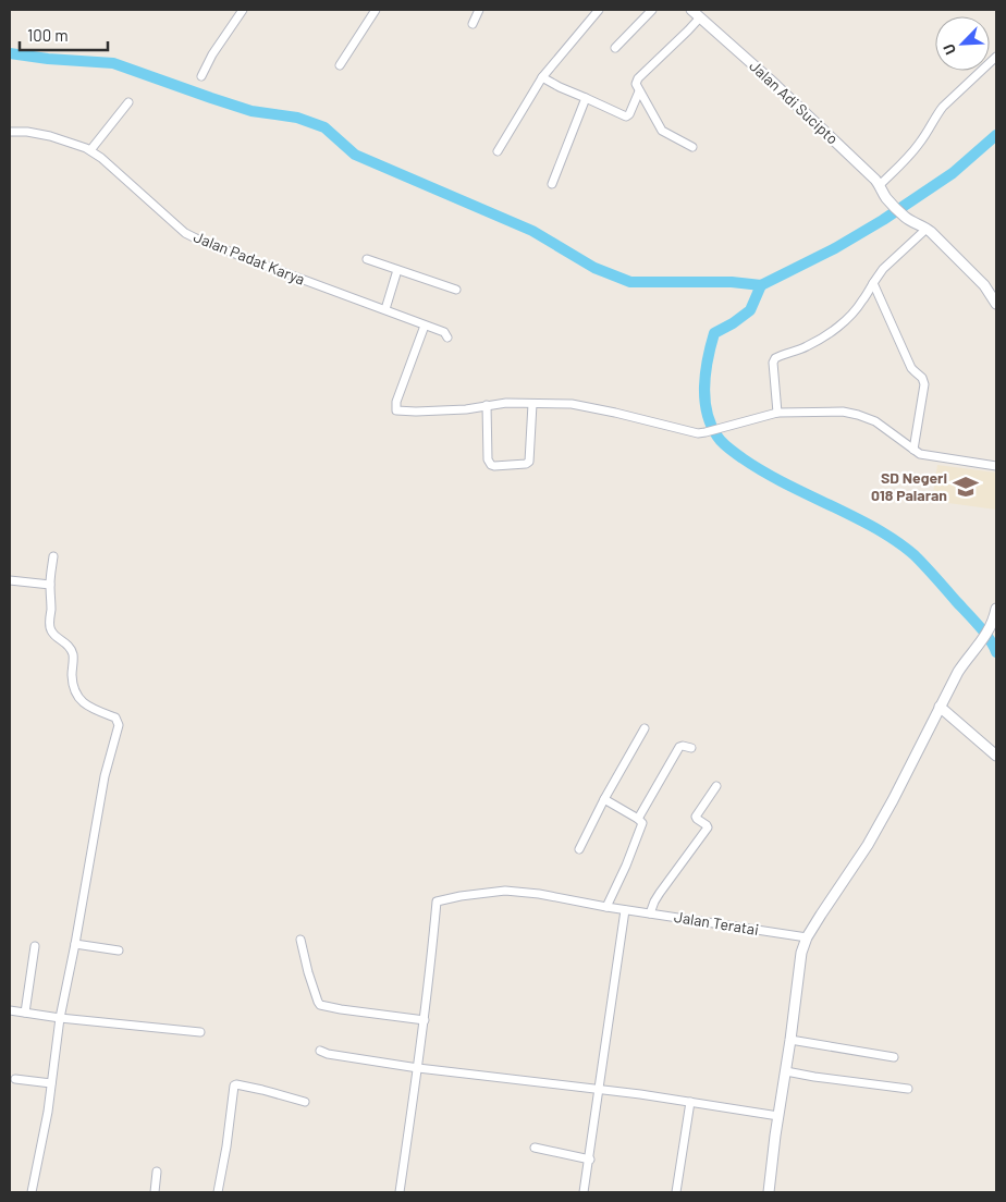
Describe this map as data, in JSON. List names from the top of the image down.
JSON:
{
  "streets": {
    "street": ["Jalan Adi Sucipto", "Jalan Padat Karya", "Jalan Teratai"]
  },
  "places": {
    "school or university": ["SD Negeri 018 Palaran"]
  },
  "scale_bar": "100 m",
  "north": "bottom left"
}
